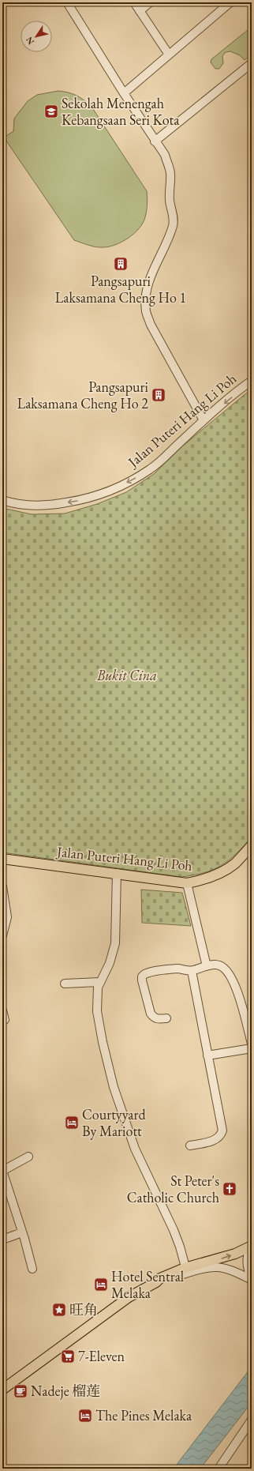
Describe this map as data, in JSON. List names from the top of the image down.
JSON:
{
  "streets": {
    "main road": ["Jalan Puteri Hang Li Poh"]
  },
  "one_way": ["Jalan Puteri Hang Li Poh"],
  "parks": ["Bukit Cina"],
  "places": {
    "school or university": ["Sekolah Menengah Kebangsaan Seri Kota"],
    "building": ["Pangsapuri Laksamana Cheng Ho 1", "Pangsapuri Laksamana Cheng Ho 2"],
    "hotel": ["Courtyyard By Mariott", "Hotel Sentral Melaka", "The Pines Melaka"],
    "church": ["St Peter's Catholic Church"],
    "place": ["旺角"],
    "supermarket": ["7-Eleven"],
    "cafe": ["Nadeje 榴莲"]
  },
  "north": "bottom left"
}
